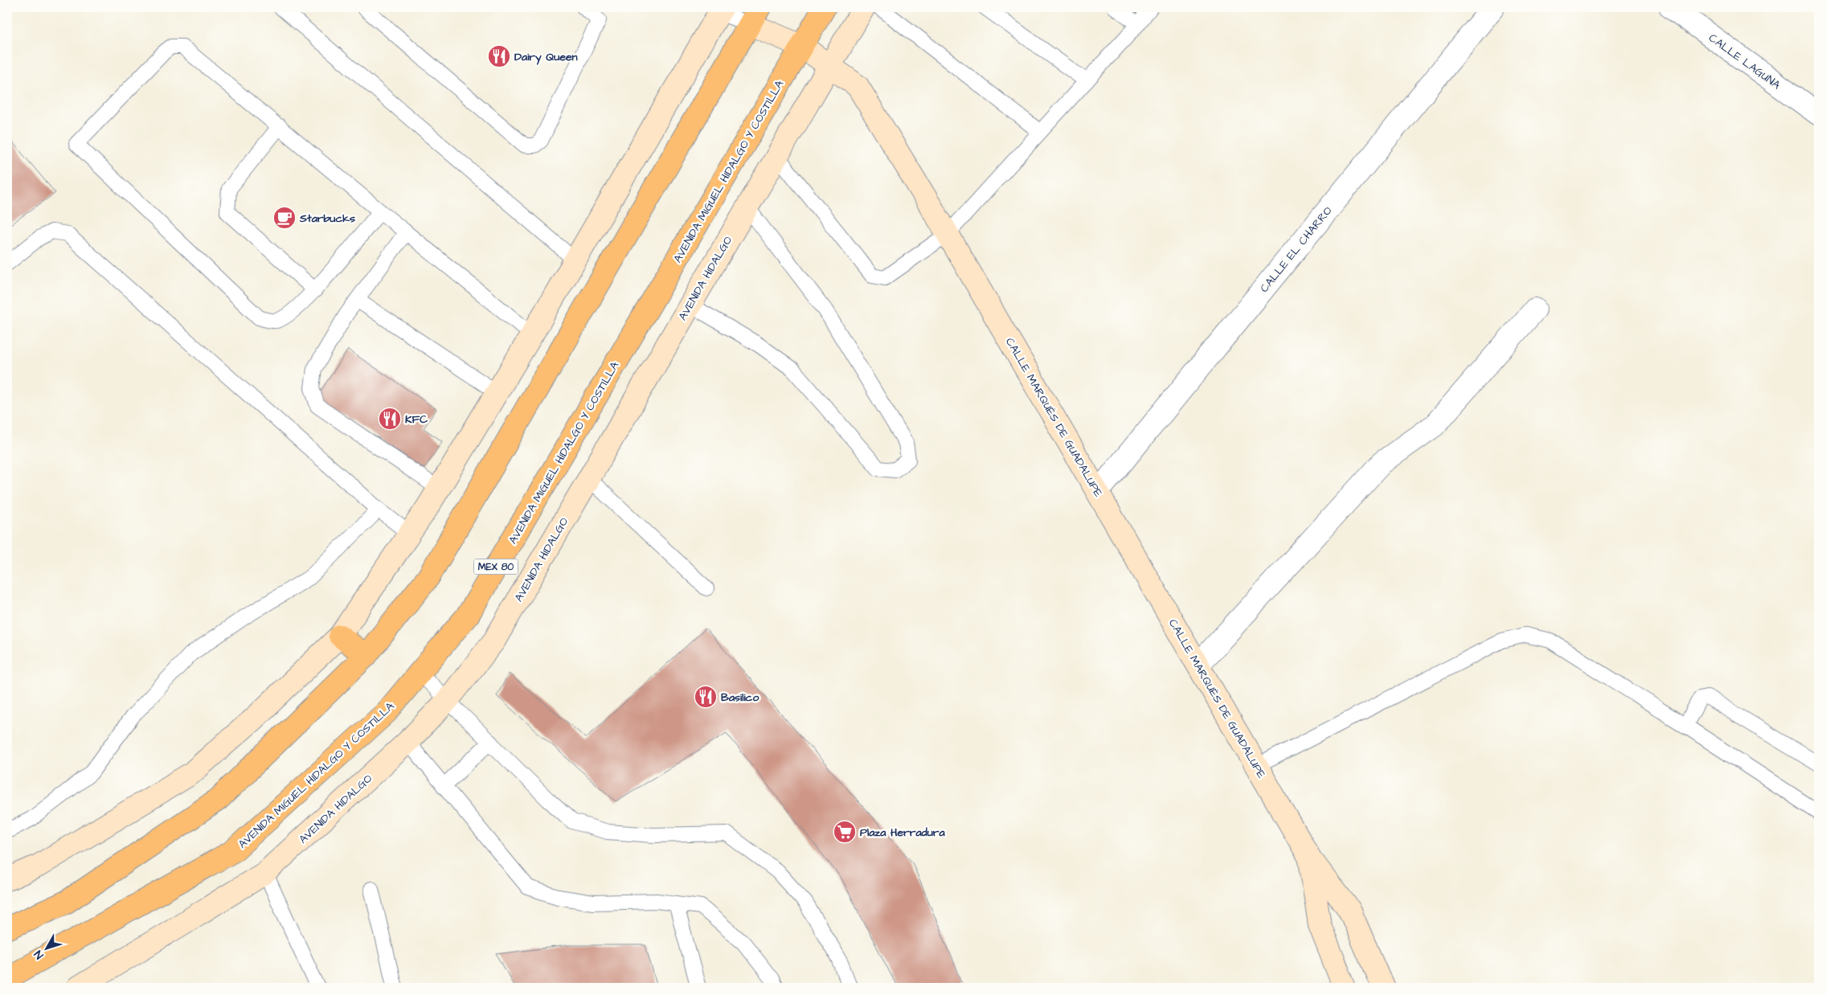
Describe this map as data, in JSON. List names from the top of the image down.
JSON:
{
  "streets": {
    "main road": ["AVENIDA MIGUEL HIDALGO Y COSTILLA", "MEX 80"],
    "street": [
      "CALLE LAGUNA",
      "CALLE EL CHARRO",
      "AVENIDA HIDALGO",
      "CALLE MARQUÉS DE GUADALUPE"
    ]
  },
  "crossings": [
    ["AVENIDA MIGUEL HIDALGO Y COSTILLA", "CALLE MARQUÉS DE GUADALUPE"],
    ["CALLE EL CHARRO", "CALLE MARQUÉS DE GUADALUPE"],
    ["AVENIDA HIDALGO", "CALLE MARQUÉS DE GUADALUPE"]
  ],
  "places": {
    "restaurant": ["Dairy Queen", "KFC", "Basilico"],
    "cafe": ["Starbucks"],
    "supermarket": ["Plaza Herradura"]
  },
  "north": "bottom left"
}
